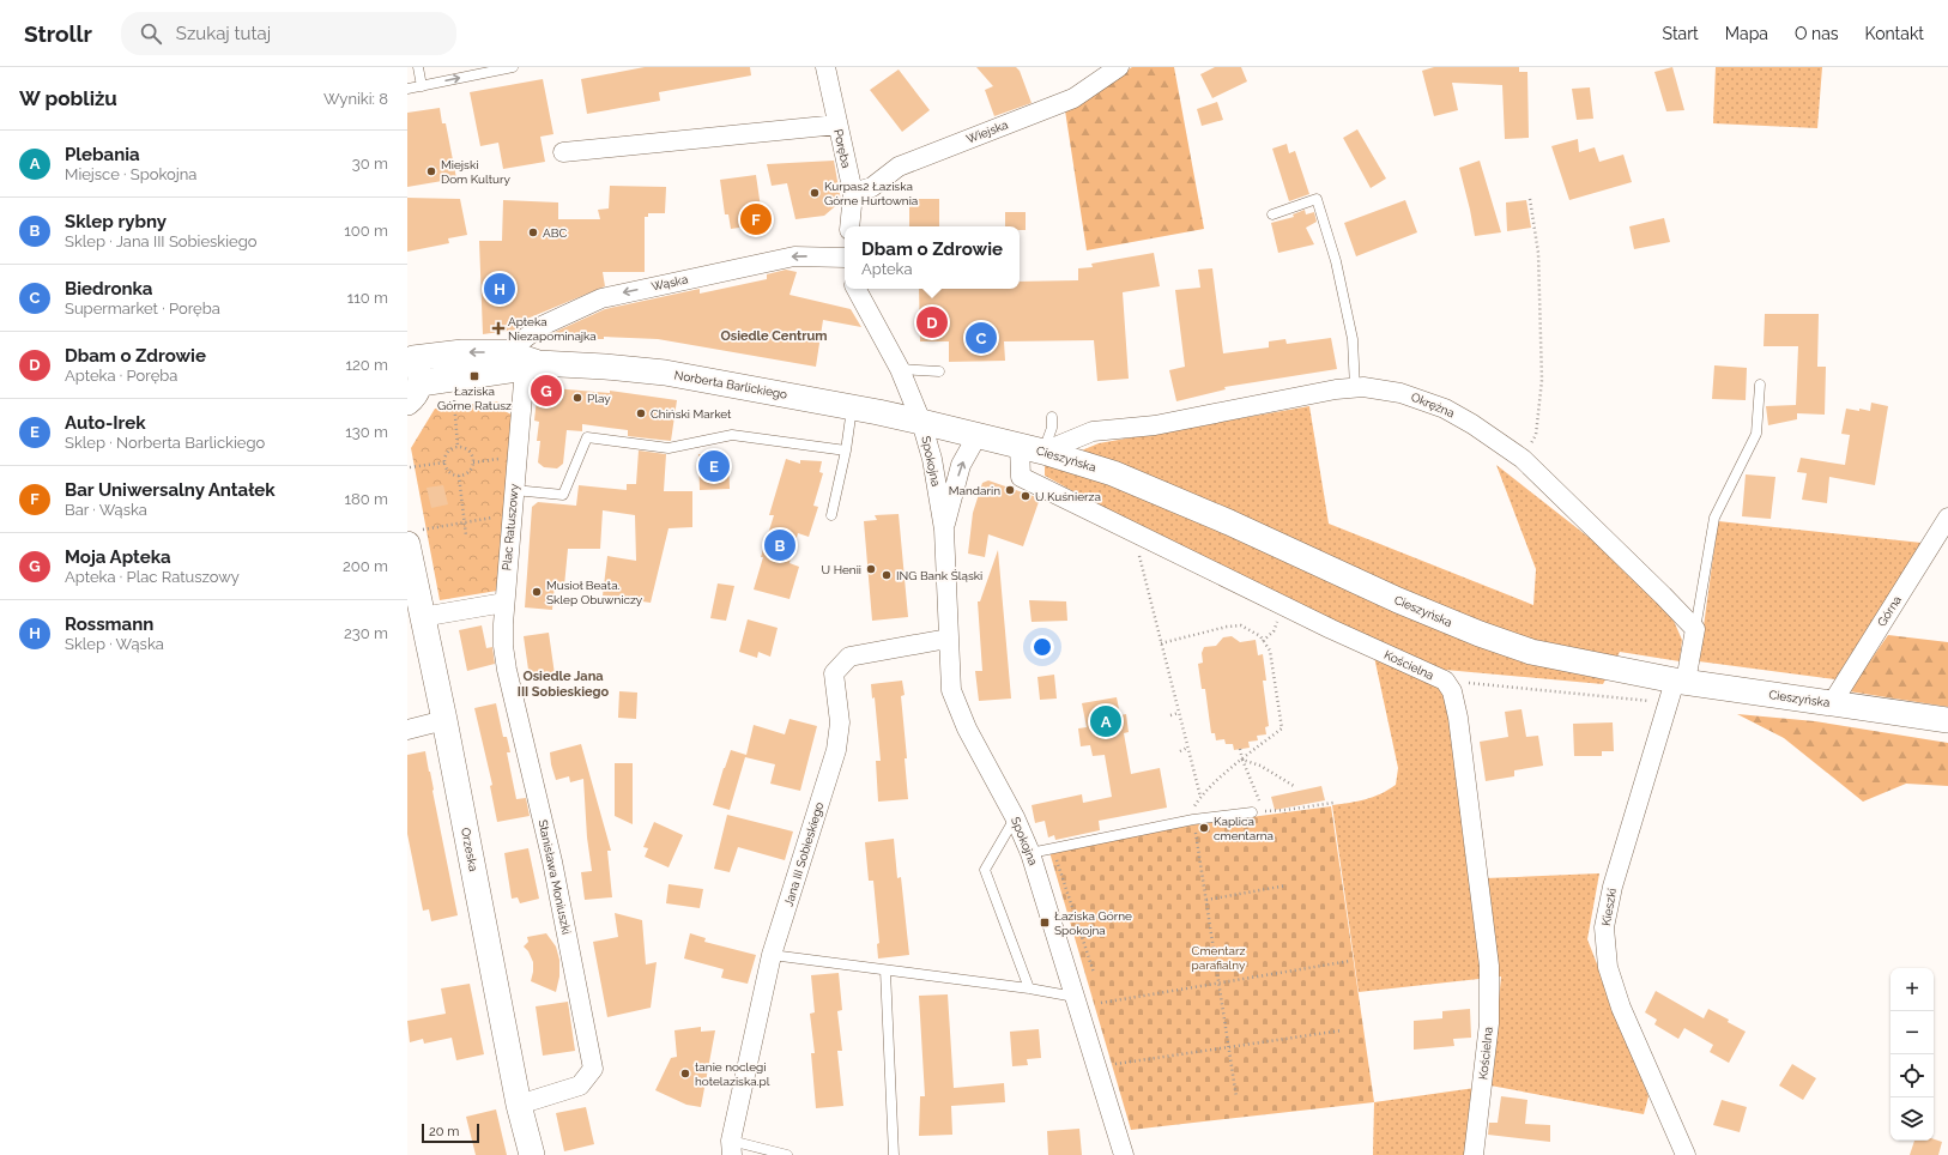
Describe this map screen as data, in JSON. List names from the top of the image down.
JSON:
{
  "streets": {
    "street": [
      "Wiejska",
      "Poręba",
      "Wąska",
      "Norberta Barlickiego",
      "Okrężna",
      "Cieszyńska",
      "Spokojna",
      "Plac Ratuszowy",
      "Górna",
      "Kościelna",
      "Orzeska",
      "Jana III Sobieskiego",
      "Stanisława Moniuszki",
      "Kieszki"
    ]
  },
  "crossings": [
    ["Wiejska", "Poręba"],
    ["Wąska", "Norberta Barlickiego"],
    ["Wąska", "Plac Ratuszowy"],
    ["Norberta Barlickiego", "Cieszyńska"],
    ["Norberta Barlickiego", "Spokojna"],
    ["Norberta Barlickiego", "Plac Ratuszowy"],
    ["Okrężna", "Cieszyńska"],
    ["Cieszyńska", "Spokojna"],
    ["Cieszyńska", "Górna"],
    ["Cieszyńska", "Kościelna"],
    ["Cieszyńska", "Kieszki"],
    ["Spokojna", "Jana III Sobieskiego"],
    ["Plac Ratuszowy", "Stanisława Moniuszki"],
    ["Orzeska", "Stanisława Moniuszki"]
  ],
  "districts": ["Osiedle Centrum", "Osiedle Jana III Sobieskiego"],
  "parks": ["Cmentarz parafialny"],
  "places": {
    "other": [
      "Miejski Dom Kultury",
      "Kurpas2 Łaziska Górne Hurtownia",
      "ABC",
      "Play",
      "Chiński Market",
      "Mandarin",
      "U Kuśnierza",
      "U Henii",
      "ING Bank Śląski",
      "Musioł Beata. Sklep Obuwniczy",
      "Kaplica cmentarna",
      "tanie noclegi hotelaziska.pl"
    ],
    "health": ["Apteka Niezapominajka"],
    "transit": ["Łaziska Górne Ratusz", "Łaziska Górne Spokojna"]
  },
  "scale_bar": "20 m",
  "page": {
    "header": "Strollr",
    "search": "Szukaj tutaj",
    "nav": [
      "Start",
      "Mapa",
      "O nas",
      "Kontakt"
    ],
    "heading": ["W pobliżu", "Wyniki: 8"],
    "list": [
      {
        "mark": "A",
        "name": "Plebania",
        "note": "Miejsce · Spokojna",
        "value": "30 m"
      },
      {
        "mark": "B",
        "name": "Sklep rybny",
        "note": "Sklep · Jana III Sobieskiego",
        "value": "100 m"
      },
      {
        "mark": "C",
        "name": "Biedronka",
        "note": "Supermarket · Poręba",
        "value": "110 m"
      },
      {
        "mark": "D",
        "name": "Dbam o Zdrowie",
        "note": "Apteka · Poręba",
        "value": "120 m"
      },
      {
        "mark": "E",
        "name": "Auto-Irek",
        "note": "Sklep · Norberta Barlickiego",
        "value": "130 m"
      },
      {
        "mark": "F",
        "name": "Bar Uniwersalny Antałek",
        "note": "Bar · Wąska",
        "value": "180 m"
      },
      {
        "mark": "G",
        "name": "Moja Apteka",
        "note": "Apteka · Plac Ratuszowy",
        "value": "200 m"
      },
      {
        "mark": "H",
        "name": "Rossmann",
        "note": "Sklep · Wąska",
        "value": "230 m"
      }
    ],
    "pins": [
      "F",
      "H",
      "D",
      "C",
      "G",
      "E",
      "B",
      "A"
    ],
    "popup": ["Dbam o Zdrowie", "Apteka"],
    "map_buttons": ["+", "−"],
    "scale": "20 m"
  }
}
